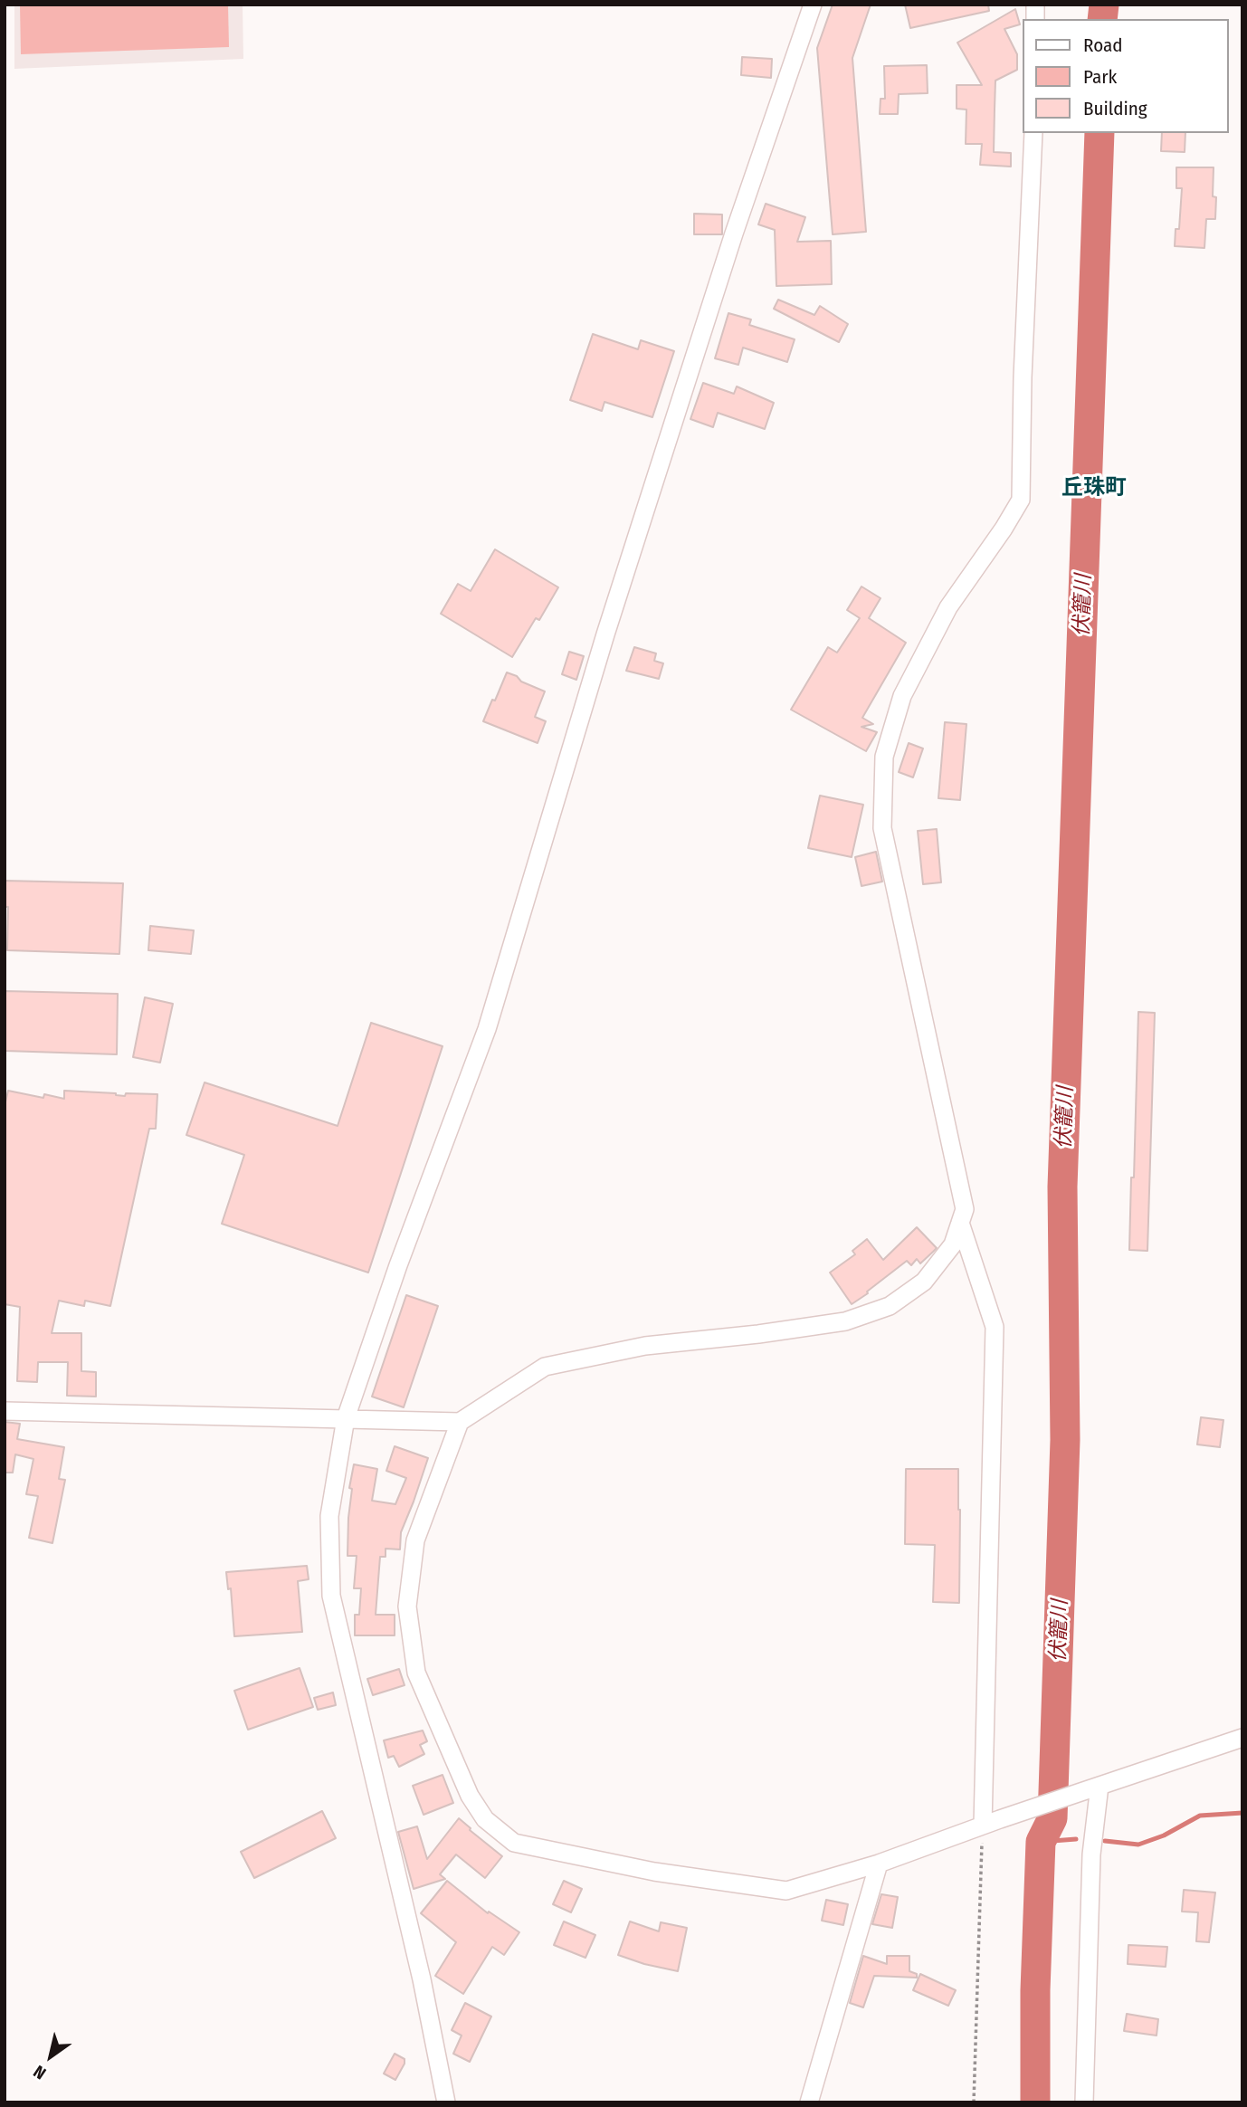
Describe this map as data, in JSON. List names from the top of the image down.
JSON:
{
  "districts": ["丘珠町"],
  "water": ["伏籠川"],
  "legend": ["Road", "Park", "Building"],
  "north": "bottom left"
}
